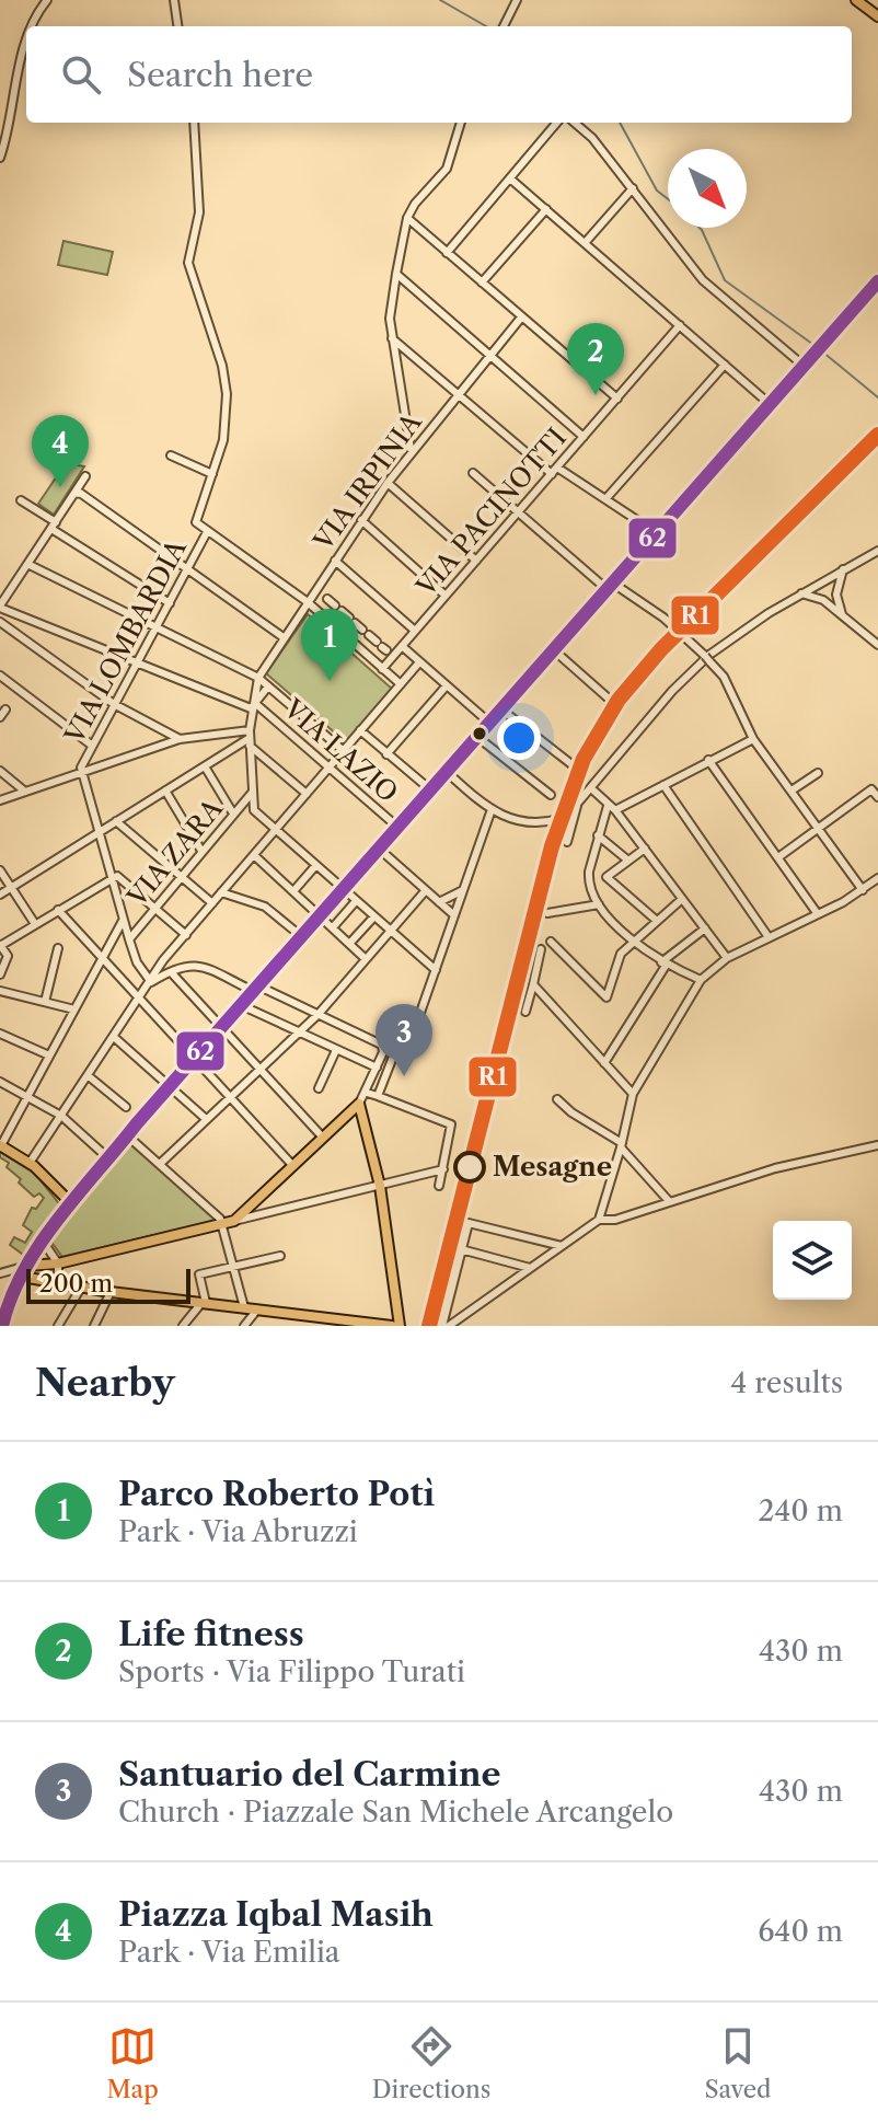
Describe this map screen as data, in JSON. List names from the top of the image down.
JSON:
{
  "streets": {
    "street": [
      "VIA IRPINIA",
      "VIA PACINOTTI",
      "VIA LOMBARDIA",
      "VIA LAZIO",
      "VIA ZARA"
    ]
  },
  "crossings": [
    ["VIA IRPINIA", "VIA LAZIO"],
    ["VIA IRPINIA", "VIA ZARA"],
    ["VIA LOMBARDIA", "VIA LAZIO"]
  ],
  "places": ["Mesagne"],
  "lines": ["transit line 62", "transit line R1"],
  "scale_bar": "200 m",
  "north": "bottom right",
  "page": {
    "search": "Search here",
    "pins": [
      "2",
      "4",
      "1",
      "3"
    ],
    "scale": "200 m",
    "heading": ["Nearby", "4 results"],
    "list": [
      {
        "mark": "1",
        "name": "Parco Roberto Potì",
        "note": "Park · Via Abruzzi",
        "value": "240 m"
      },
      {
        "mark": "2",
        "name": "Life fitness",
        "note": "Sports · Via Filippo Turati",
        "value": "430 m"
      },
      {
        "mark": "3",
        "name": "Santuario del Carmine",
        "note": "Church · Piazzale San Michele Arcangelo",
        "value": "430 m"
      },
      {
        "mark": "4",
        "name": "Piazza Iqbal Masih",
        "note": "Park · Via Emilia",
        "value": "640 m"
      }
    ],
    "nav": ["Map", "Directions", "Saved"]
  }
}
